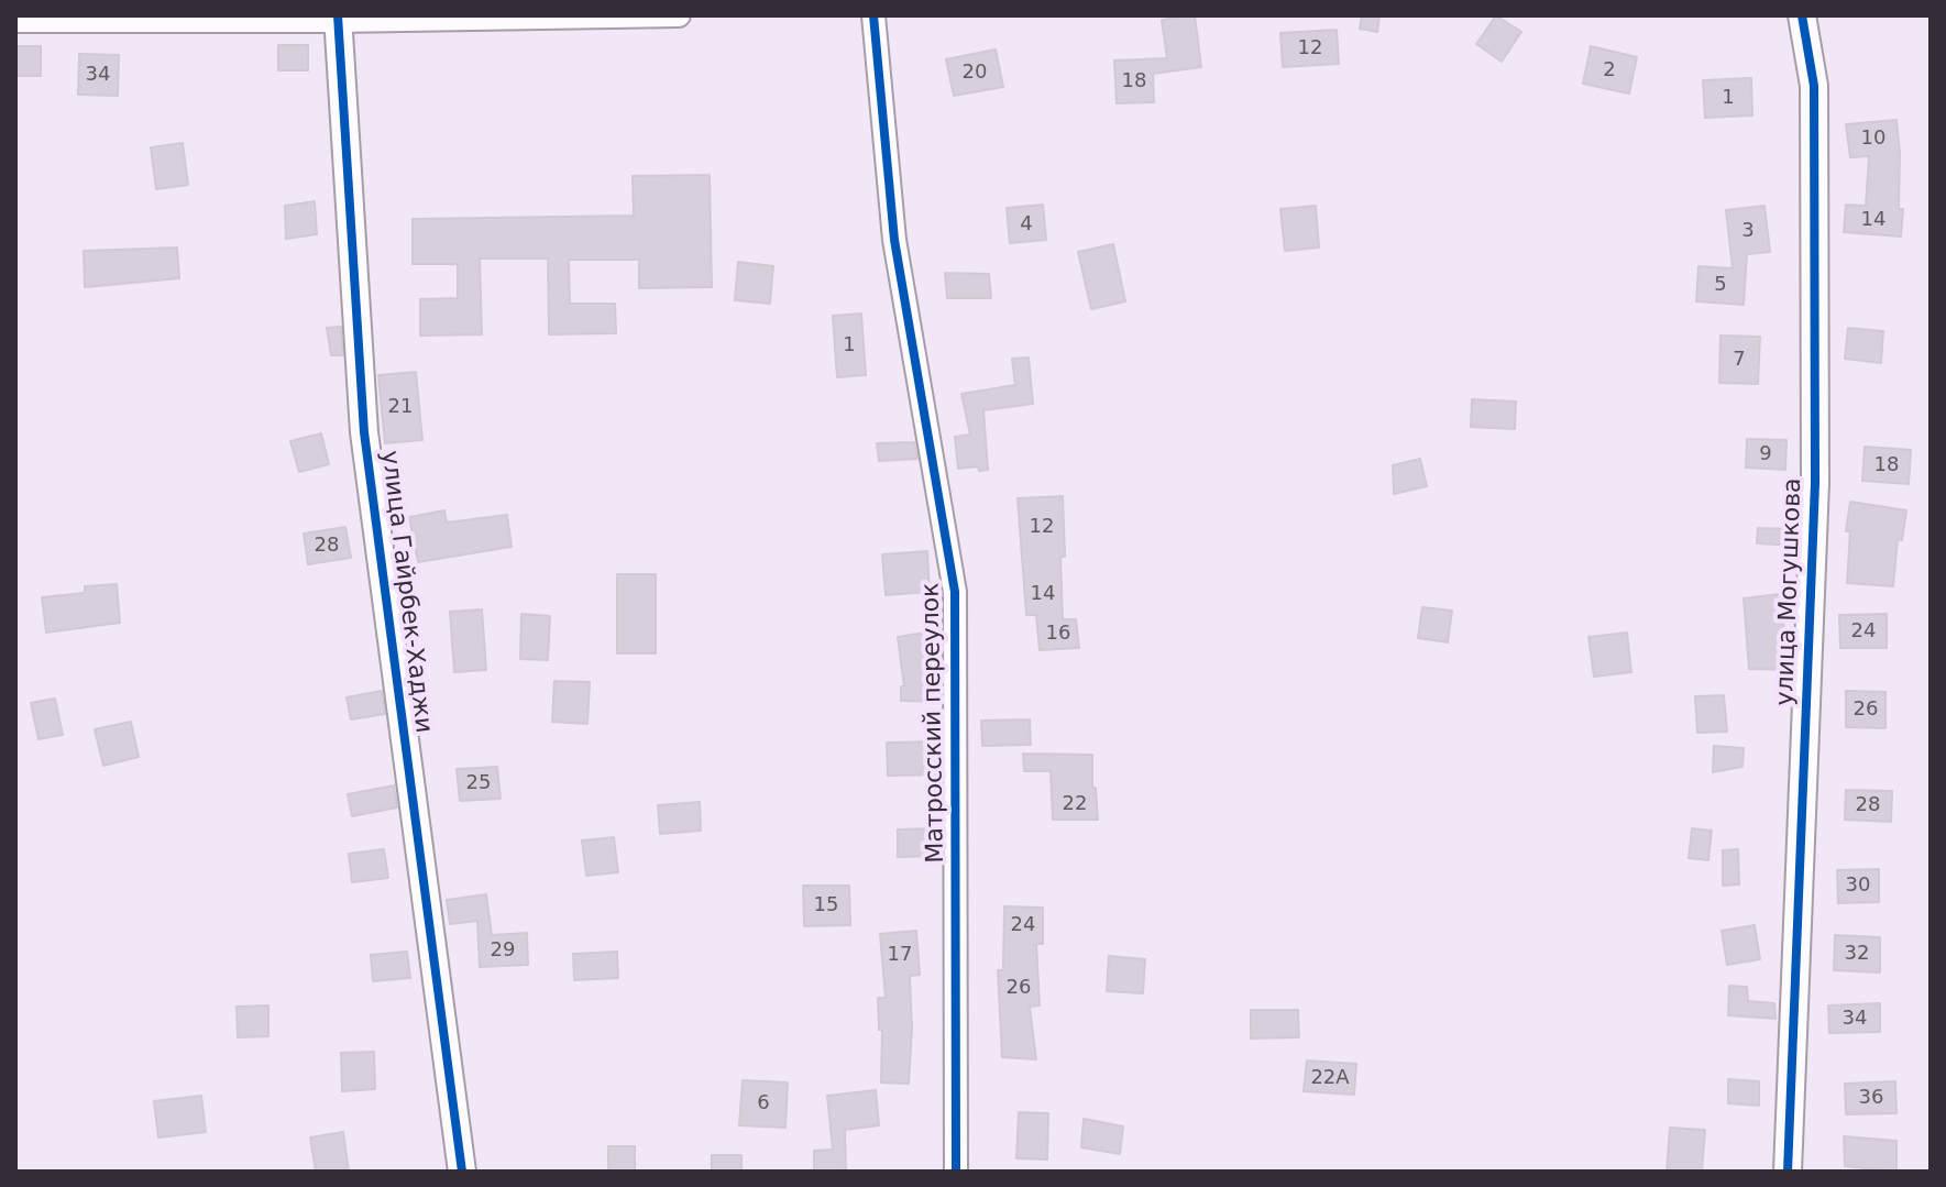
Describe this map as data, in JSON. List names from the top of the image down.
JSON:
{
  "streets": {
    "street": ["улица Гайрбек-Хаджи", "улица Могушкова", "Матросский переулок"]
  },
  "house_numbers": [
    "12",
    "2",
    "20",
    "34",
    "18",
    "1",
    "10",
    "14",
    "4",
    "3",
    "5",
    "1",
    "7",
    "21",
    "9",
    "18",
    "12",
    "28",
    "14",
    "24",
    "16",
    "26",
    "25",
    "22",
    "28",
    "30",
    "15",
    "24",
    "29",
    "32",
    "17",
    "26",
    "34",
    "22А",
    "36",
    "6"
  ]
}
